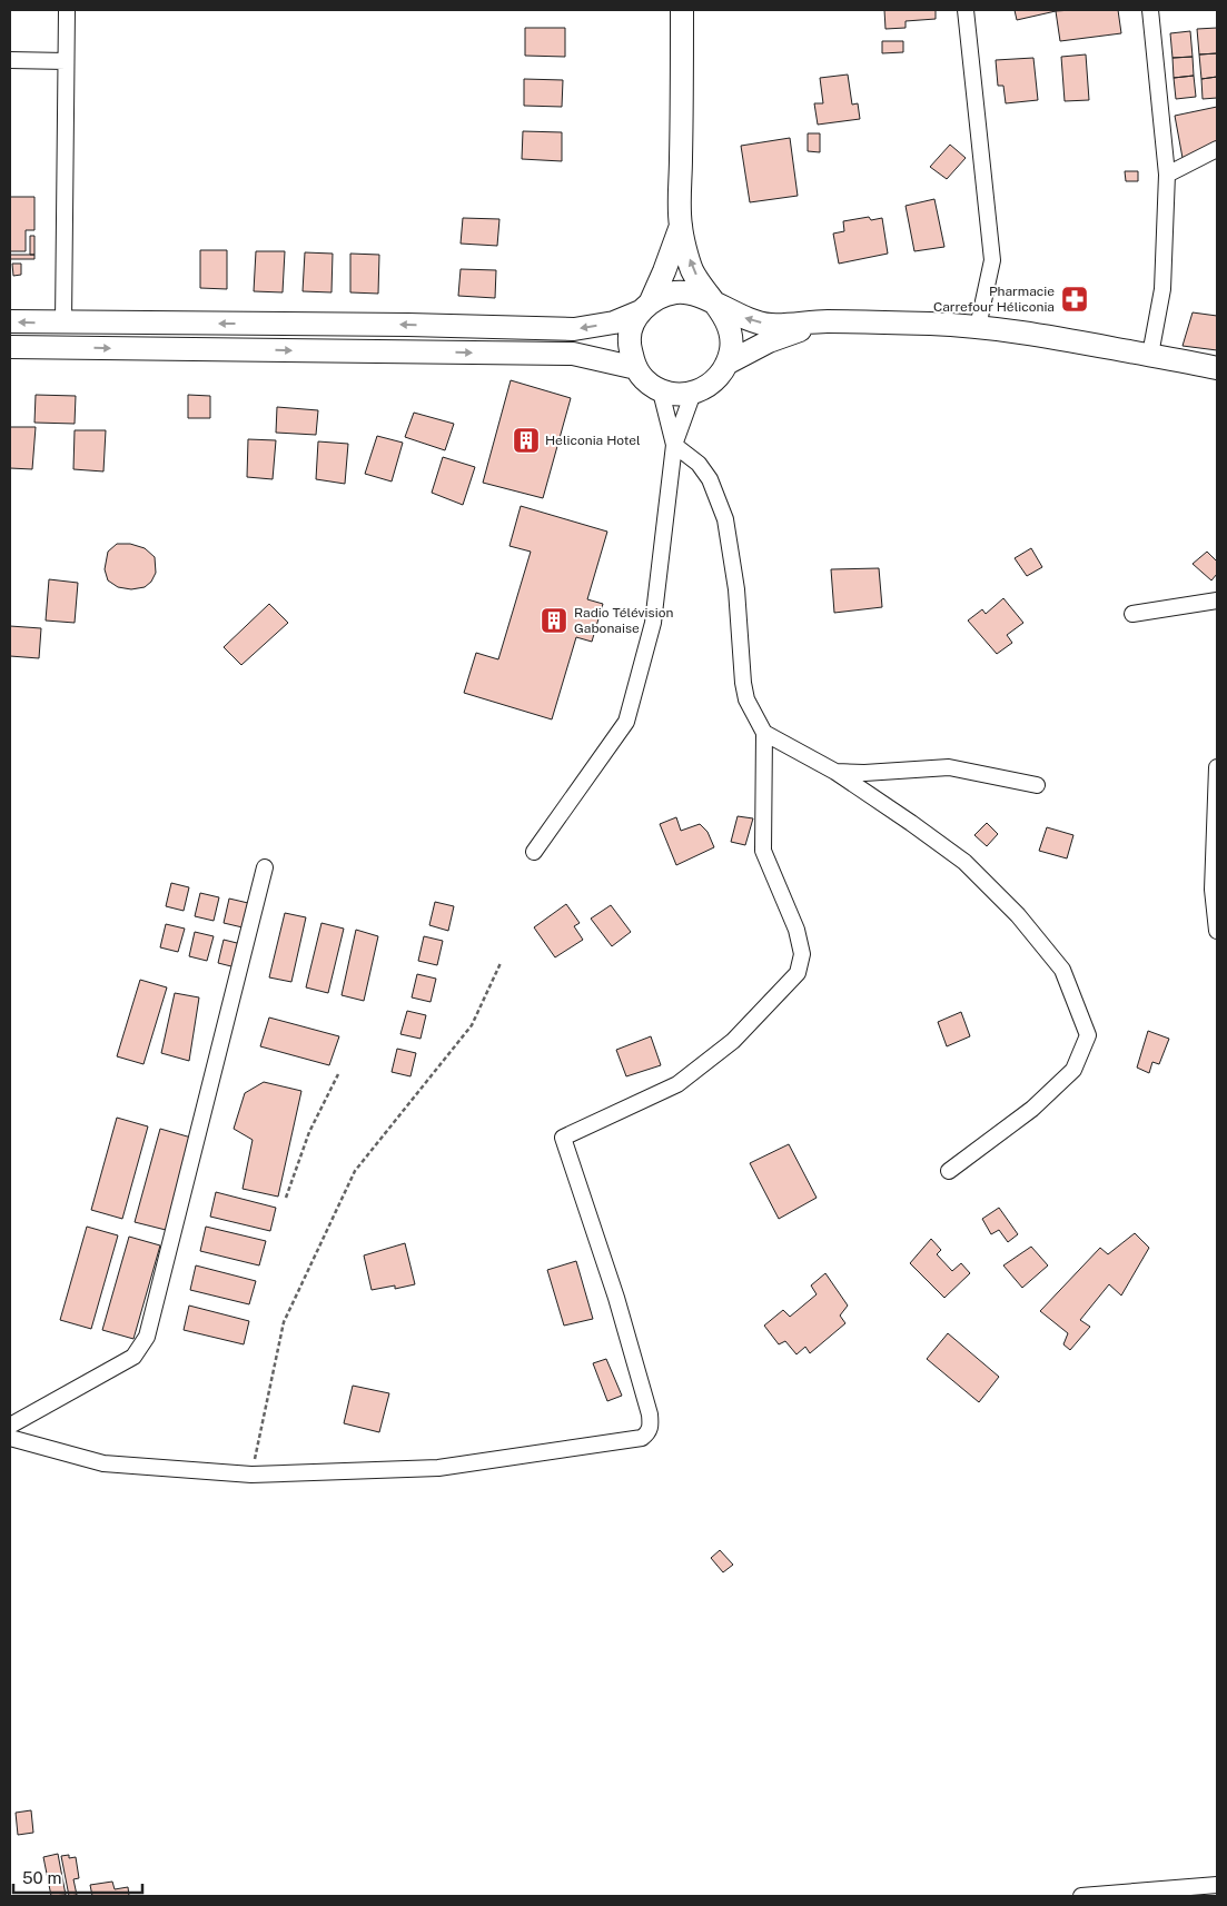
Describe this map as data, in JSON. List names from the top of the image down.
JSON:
{
  "places": {
    "pharmacy": ["Pharmacie Carrefour Héliconia"],
    "building": ["Heliconia Hotel", "Radio Télévision Gabonaise"]
  },
  "scale_bar": "50 m"
}
